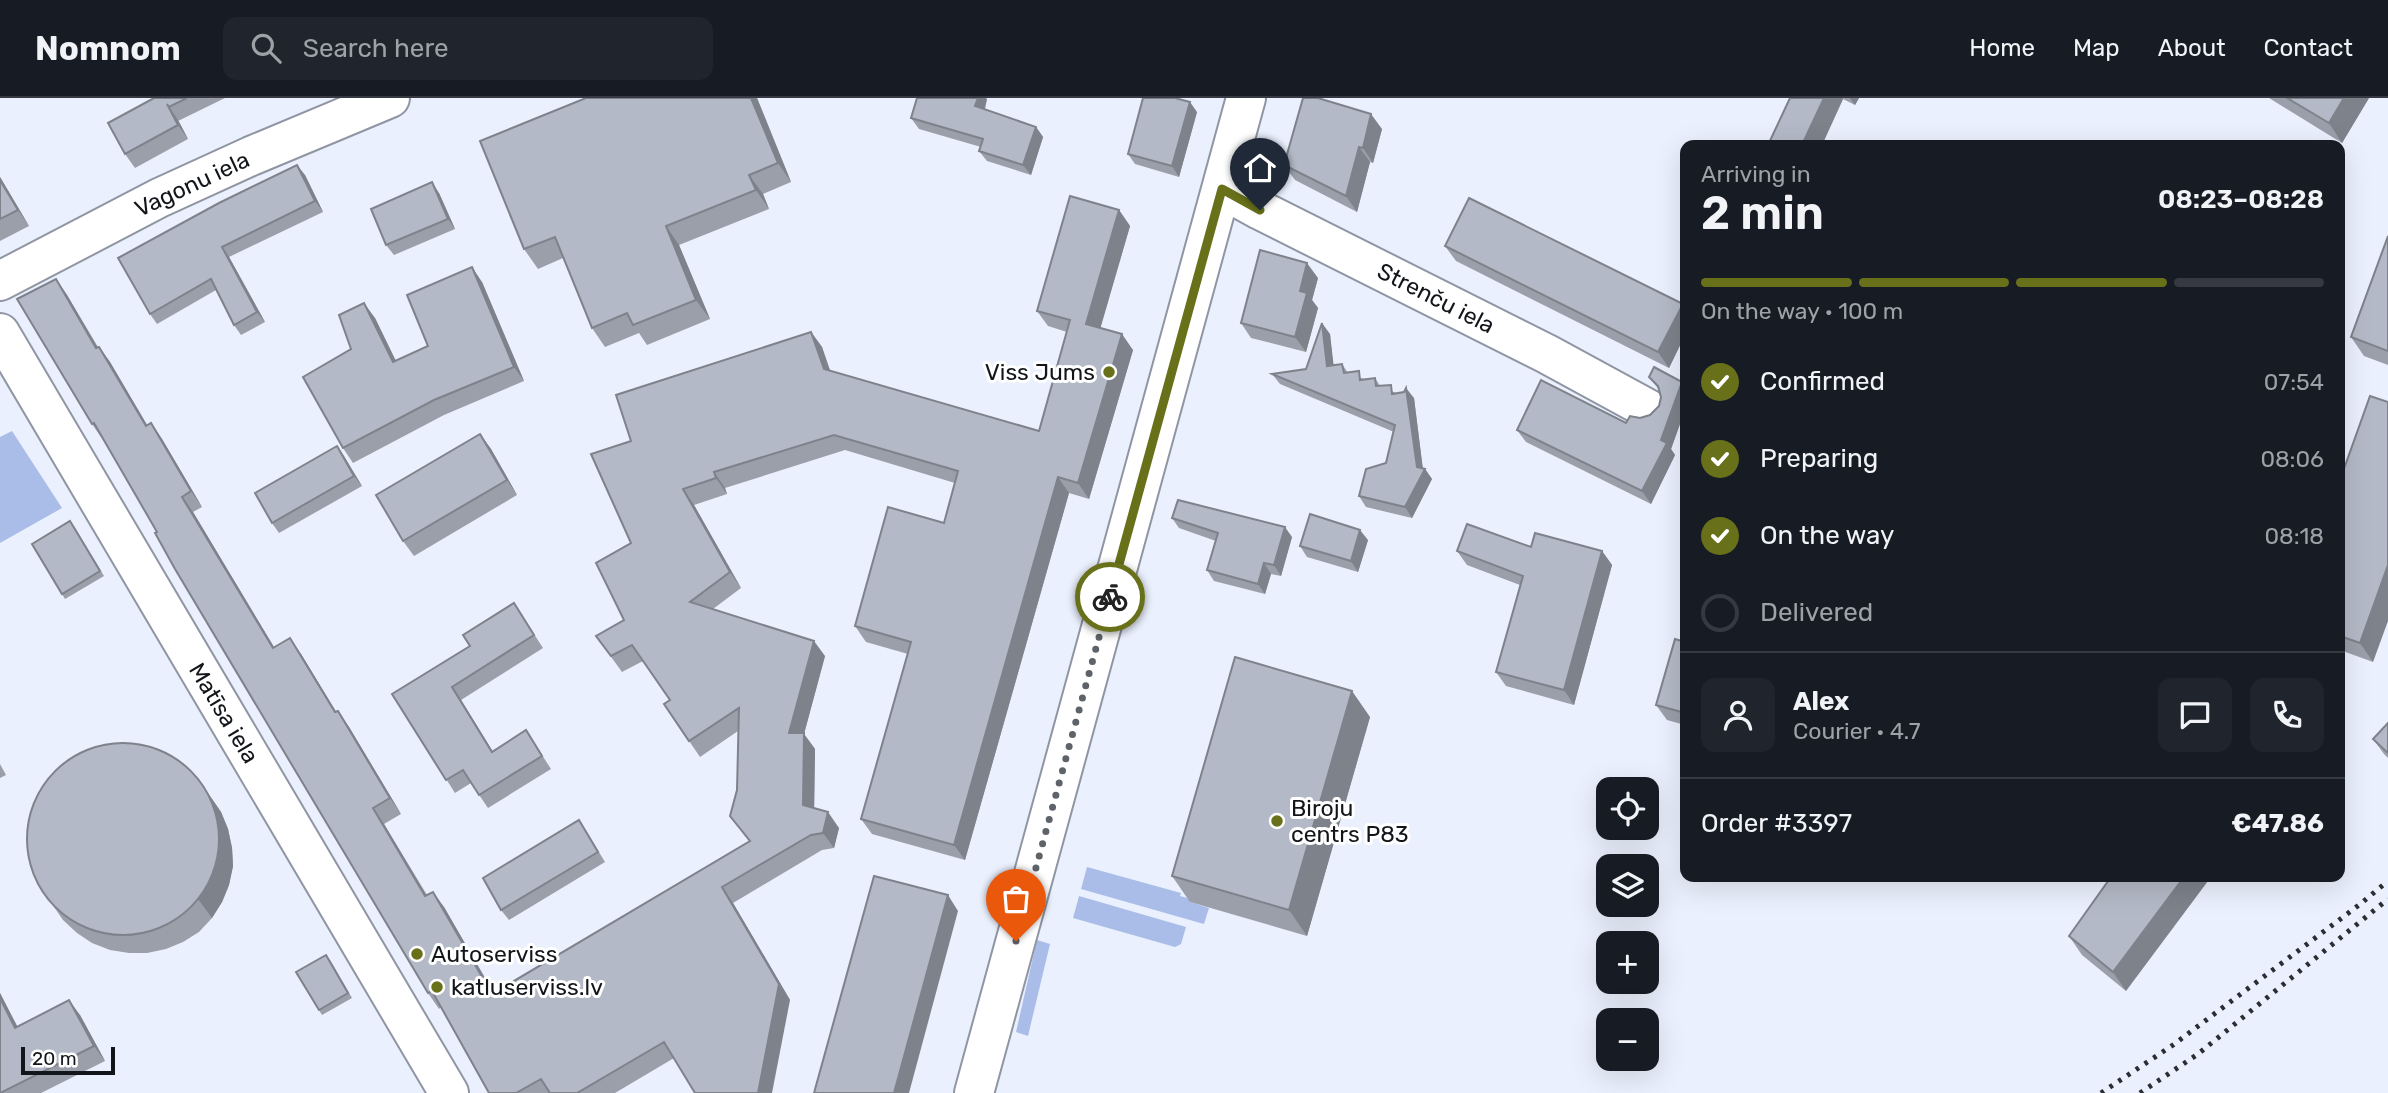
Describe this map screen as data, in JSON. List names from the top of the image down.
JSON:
{
  "streets": {
    "street": ["Vagonu iela", "Strenču iela", "Matīsa iela"]
  },
  "places": [
    "Viss Jums",
    "Biroju centrs P83",
    "Autoserviss",
    "katluserviss.lv"
  ],
  "scale_bar": "20 m",
  "page": {
    "header": "Nomnom",
    "search": "Search here",
    "nav": [
      "Home",
      "Map",
      "About",
      "Contact"
    ],
    "heading": ["2 min", "Arriving in", "08:23–08:28"],
    "panel": [
      "Alex",
      "Courier · 4.7",
      "Order #3397",
      "€47.86"
    ],
    "bar": "On the way · 100 m",
    "list": [
      ["Confirmed", "07:54"],
      ["Preparing", "08:06"],
      ["On the way", "08:18"],
      "Delivered"
    ],
    "map_buttons": ["+", "−"],
    "scale": "20 m"
  }
}
